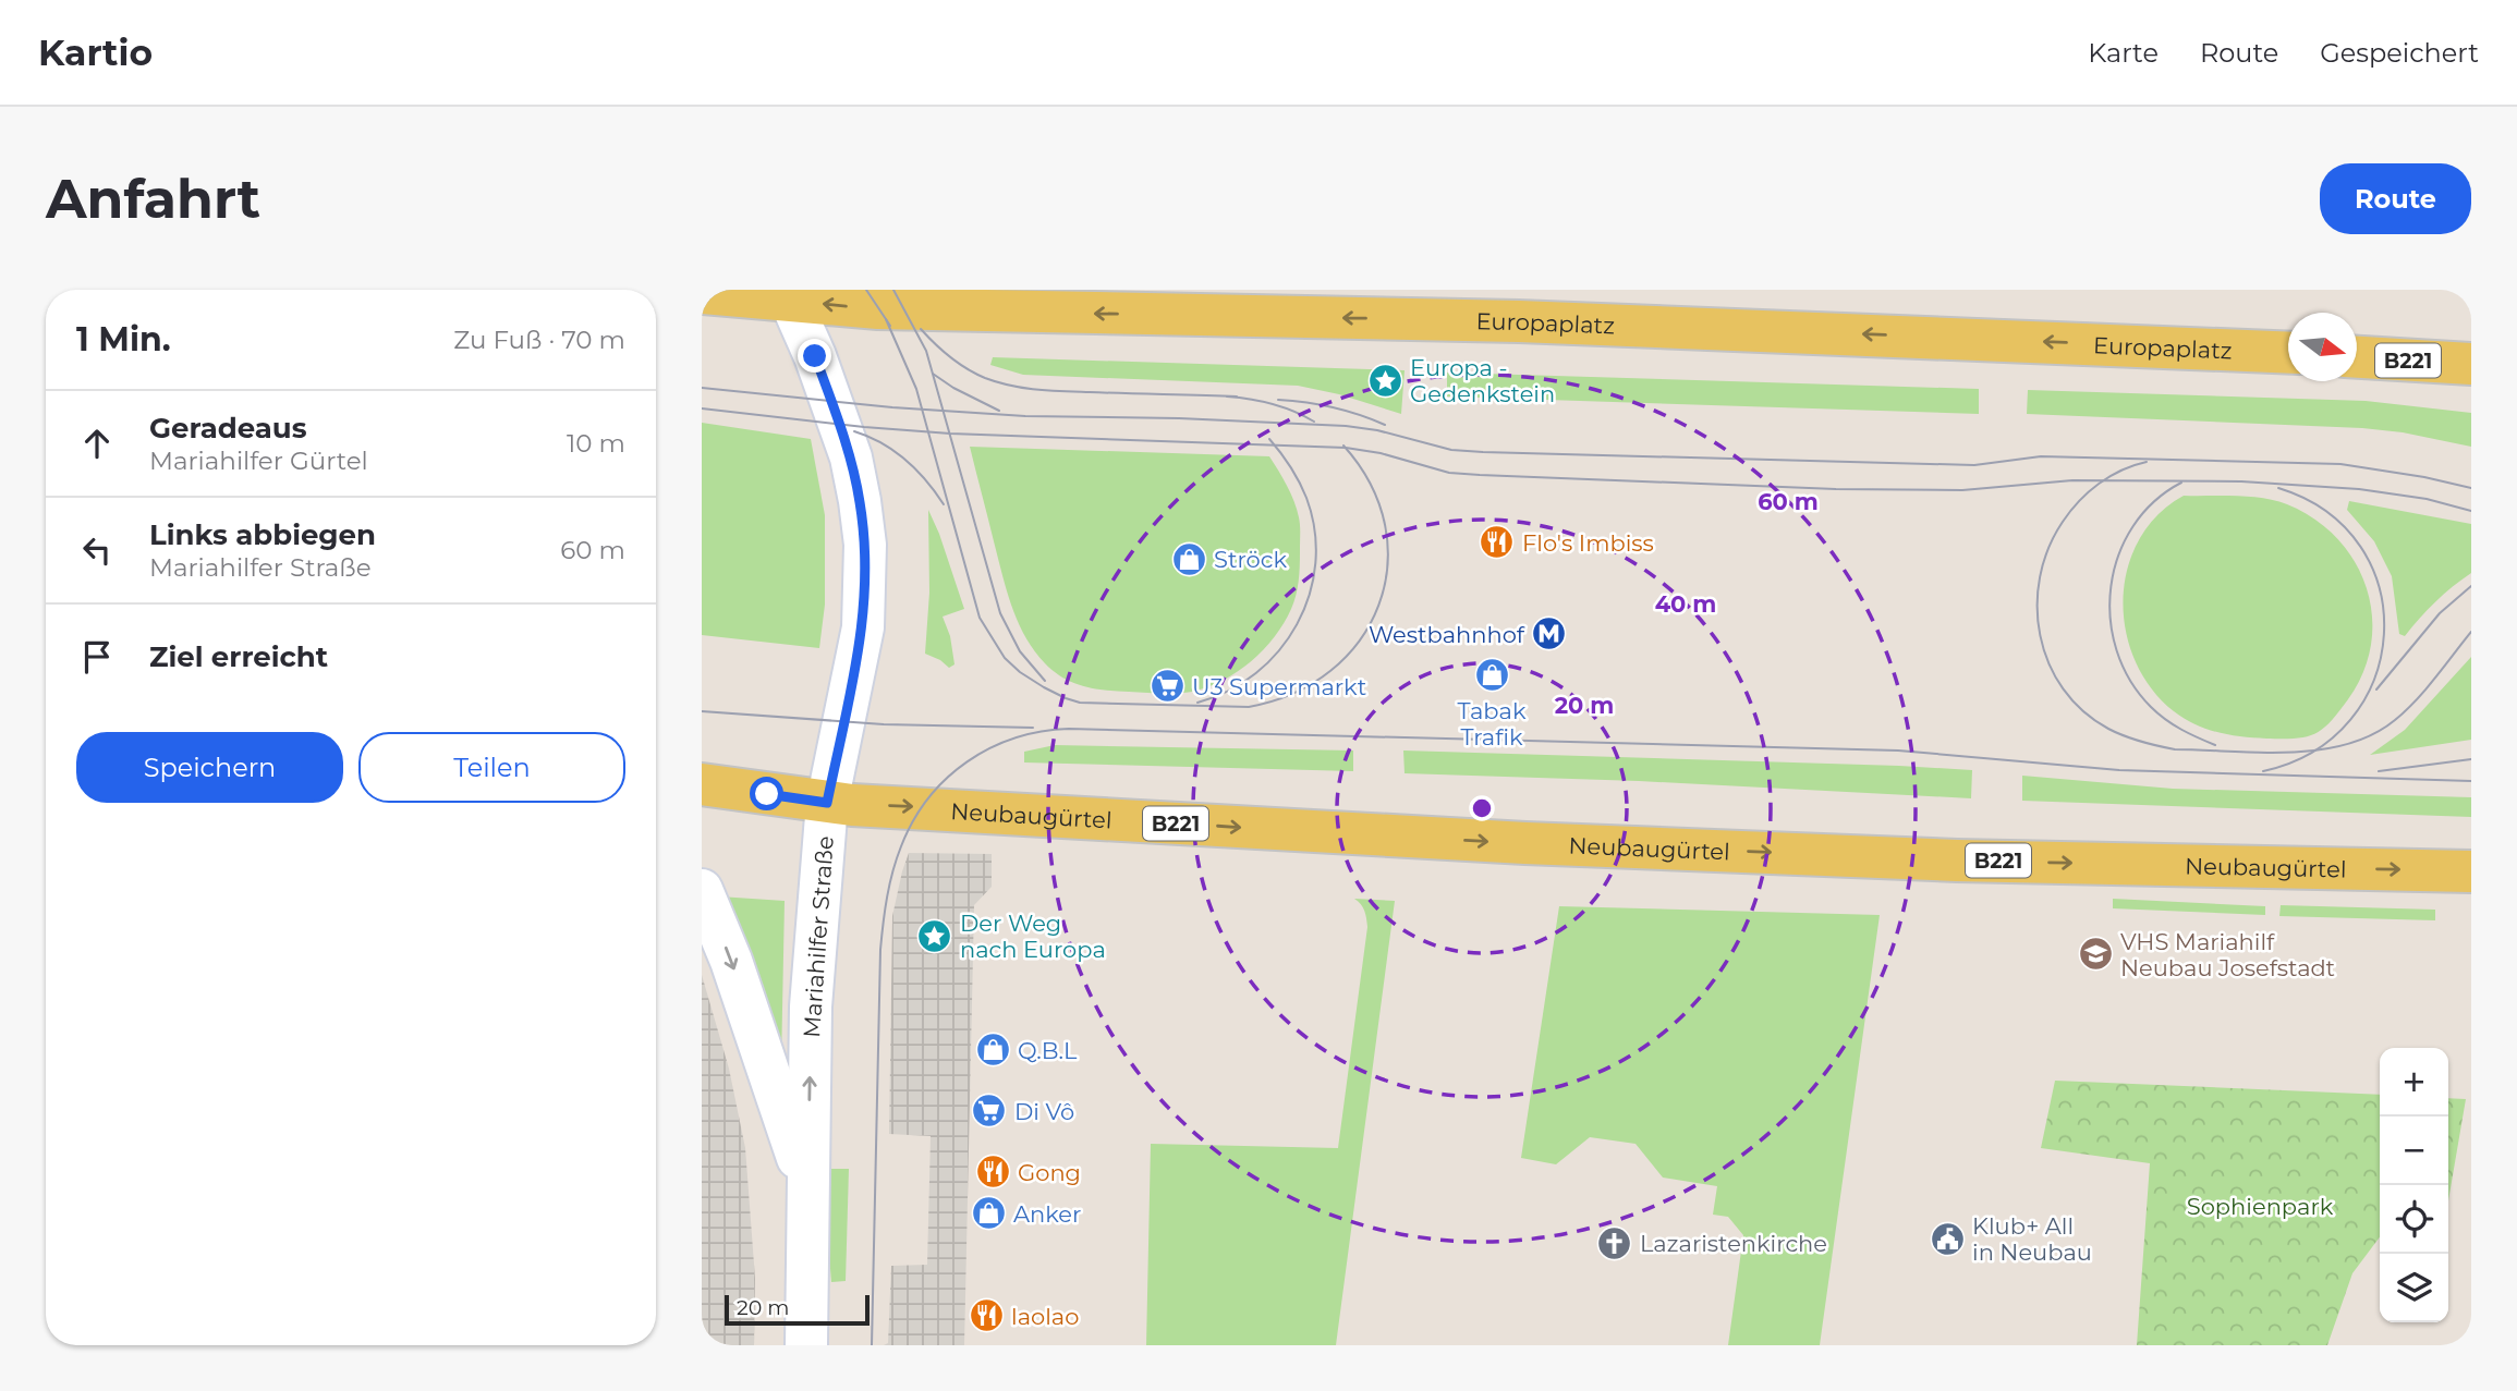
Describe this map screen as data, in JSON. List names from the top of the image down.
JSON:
{
  "streets": {
    "main road": ["Europaplatz", "B221", "Neubaugürtel"],
    "street": ["Mariahilfer Straße"]
  },
  "crossings": [
    ["Europaplatz", "Mariahilfer Straße"],
    ["B221", "Neubaugürtel"],
    ["B221", "Mariahilfer Straße"],
    ["Neubaugürtel", "Mariahilfer Straße"]
  ],
  "one_way": ["Europaplatz", "Neubaugürtel"],
  "parks": ["Sophienpark"],
  "places": {
    "place": ["Europa - Gedenkstein", "Der Weg nach Europa"],
    "restaurant": ["Flo's Imbiss", "Gong", "laolao"],
    "shop": [
      "Ströck",
      "Tabak Trafik",
      "Q.B.L",
      "Anker"
    ],
    "metro station": ["Westbahnhof"],
    "supermarket": ["U3 Supermarkt", "Di Vô"],
    "school or university": ["VHS Mariahilf Neubau Josefstadt"],
    "public building": ["Klub+ All in Neubau"],
    "church": ["Lazaristenkirche"]
  },
  "scale_bar": "20 m",
  "north": "right",
  "page": {
    "header": "Kartio",
    "nav": ["Karte", "Route", "Gespeichert"],
    "buttons": [
      "Route",
      ["Speichern", "Teilen"]
    ],
    "title": "Anfahrt",
    "heading": ["1 Min.", "Zu Fuß · 70 m"],
    "list": [
      ["Geradeaus", "Mariahilfer Gürtel", "10 m"],
      ["Links abbiegen", "Mariahilfer Straße", "60 m"],
      "Ziel erreicht"
    ],
    "map_buttons": ["+", "−"],
    "scale": "20 m"
  },
  "rings": ["60 m", "40 m", "20 m"]
}
